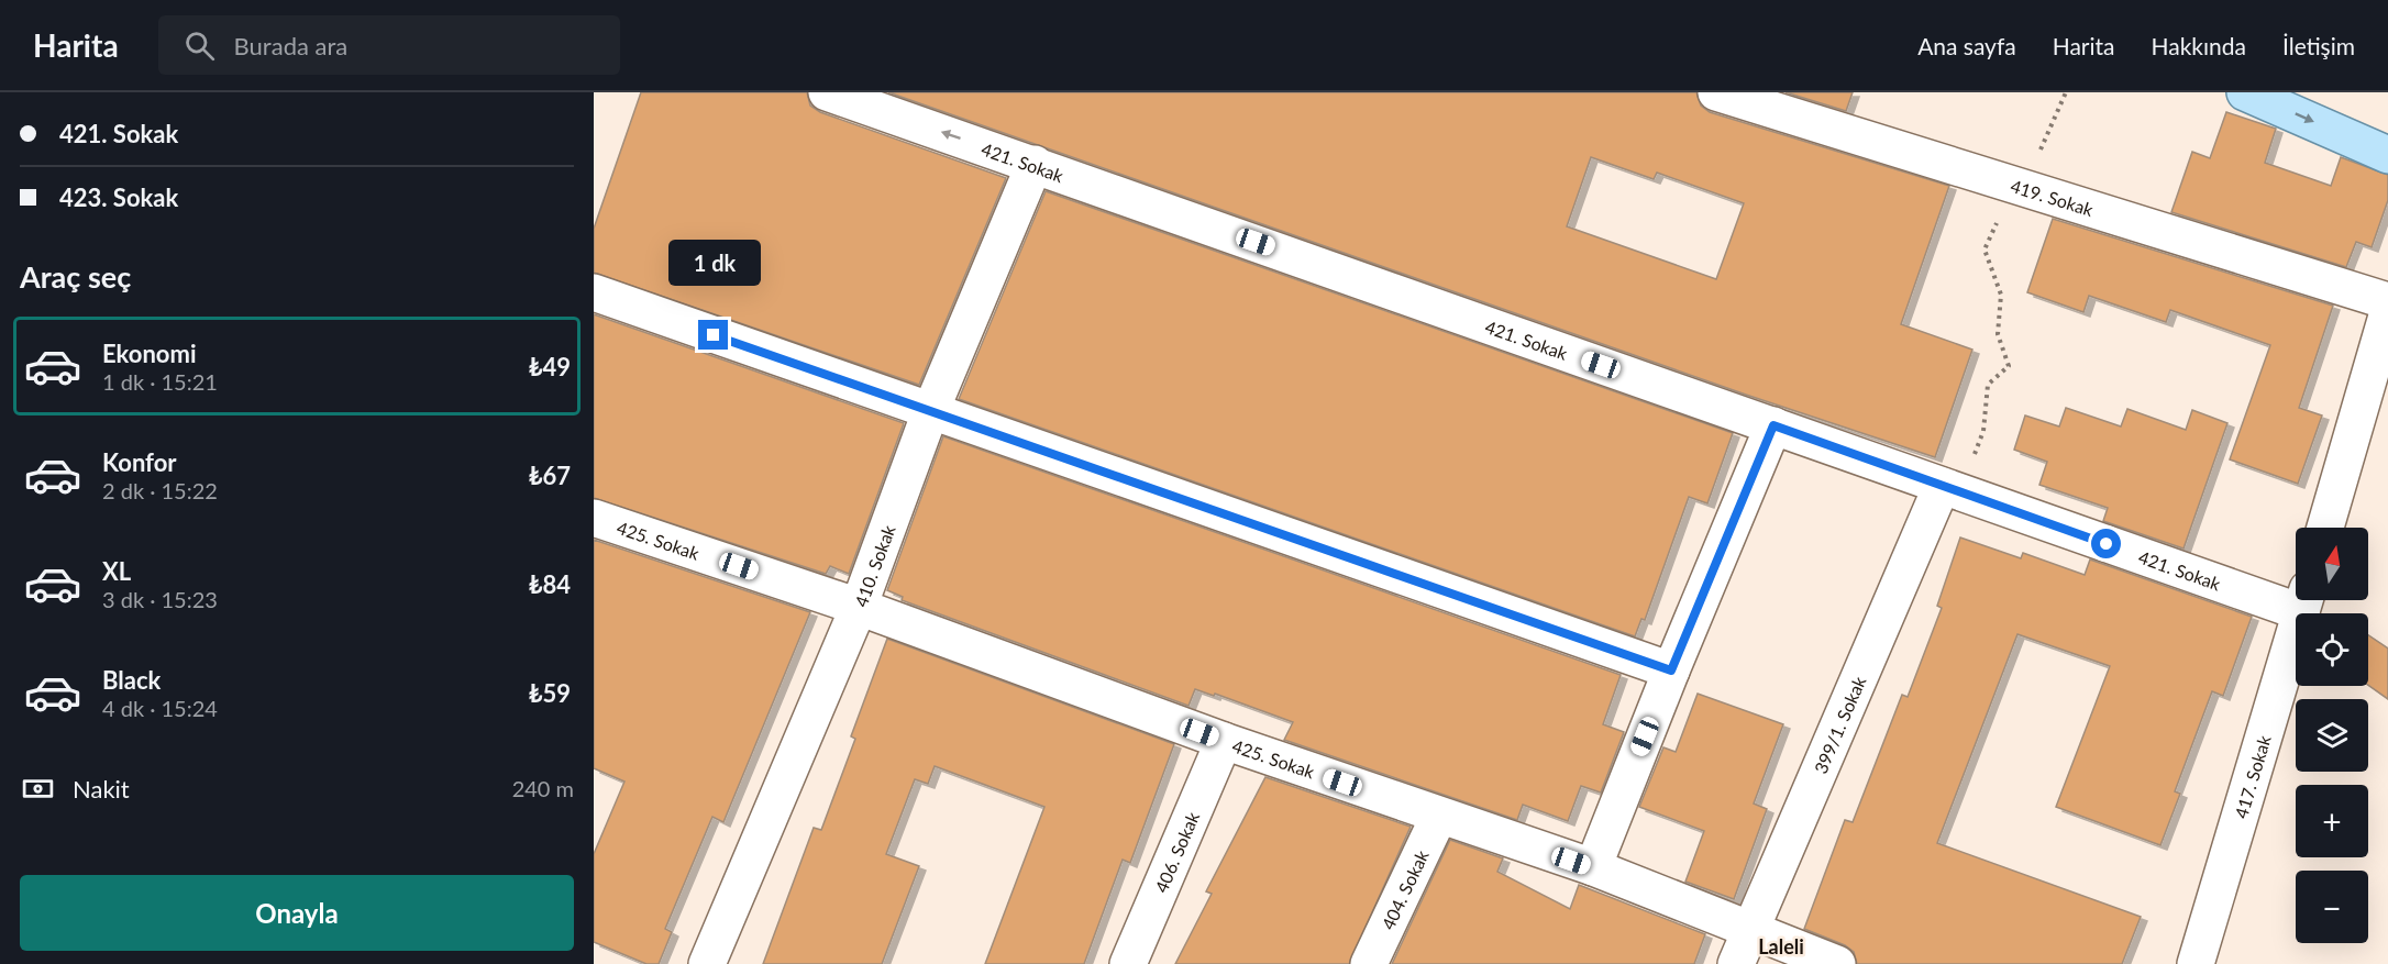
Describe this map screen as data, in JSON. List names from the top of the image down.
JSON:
{
  "streets": {
    "street": [
      "421. Sokak",
      "419. Sokak",
      "425. Sokak",
      "410. Sokak",
      "399/1. Sokak",
      "417. Sokak",
      "406. Sokak",
      "404. Sokak"
    ]
  },
  "crossings": [
    ["421. Sokak", "410. Sokak"],
    ["421. Sokak", "399/1. Sokak"],
    ["425. Sokak", "410. Sokak"],
    ["425. Sokak", "399/1. Sokak"],
    ["425. Sokak", "406. Sokak"],
    ["425. Sokak", "404. Sokak"]
  ],
  "districts": ["Laleli"],
  "north": "top",
  "page": {
    "header": "Harita",
    "search": "Burada ara",
    "nav": [
      "Ana sayfa",
      "Harita",
      "Hakkında",
      "İletişim"
    ],
    "banner": ["421. Sokak", "423. Sokak"],
    "heading": "Araç seç",
    "bubble": "1 dk",
    "list": [
      {
        "name": "Ekonomi",
        "note": "1 dk · 15:21",
        "value": "₺49"
      },
      {
        "name": "Konfor",
        "note": "2 dk · 15:22",
        "value": "₺67"
      },
      {
        "name": "XL",
        "note": "3 dk · 15:23",
        "value": "₺84"
      },
      {
        "name": "Black",
        "note": "4 dk · 15:24",
        "value": "₺59"
      }
    ],
    "map_buttons": ["+", "−"],
    "pay": ["Nakit", "240 m"],
    "buttons": "Onayla"
  }
}
